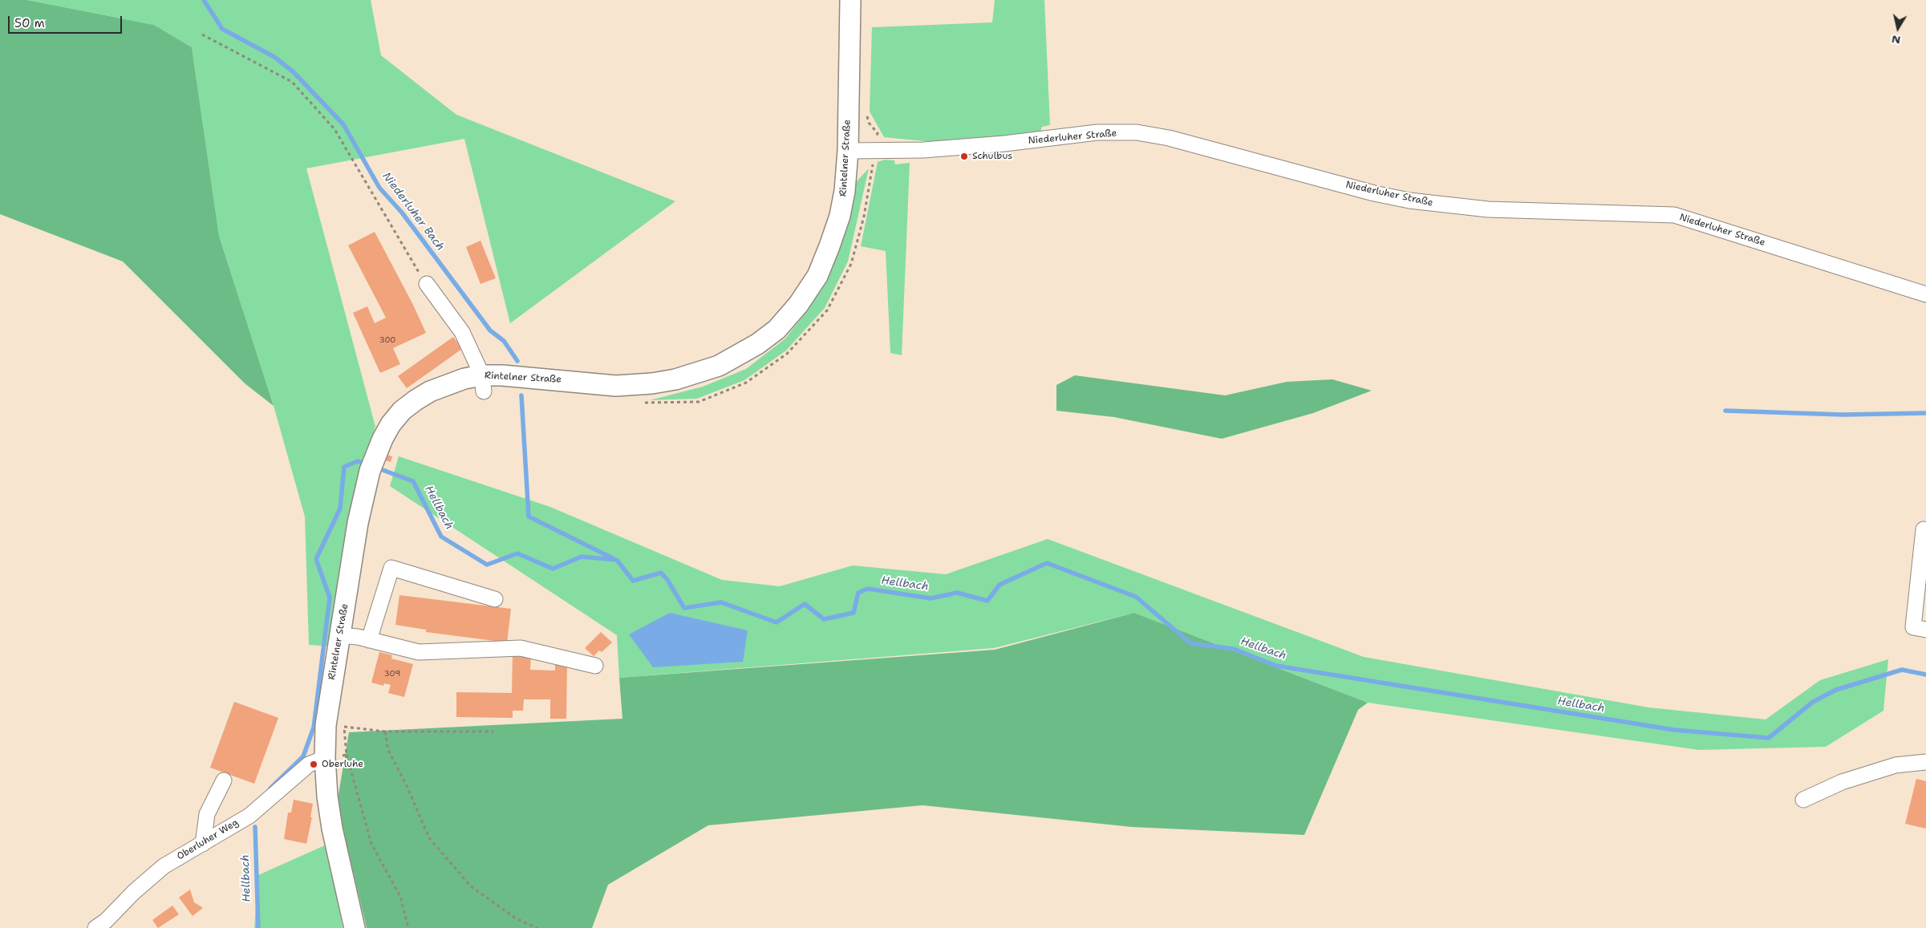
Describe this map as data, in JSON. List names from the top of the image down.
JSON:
{
  "streets": {
    "main road": ["Rintelner Straße"],
    "street": ["Niederluher Straße", "Oberluher Weg"]
  },
  "crossings": [
    ["Niederluher Straße", "Rintelner Straße"],
    ["Rintelner Straße", "Oberluher Weg"]
  ],
  "water": ["Niederluher Bach", "Hellbach"],
  "places": ["Schulbus", "Oberluhe"],
  "house_numbers": ["300", "309"],
  "scale_bar": "50 m",
  "north": "bottom"
}
